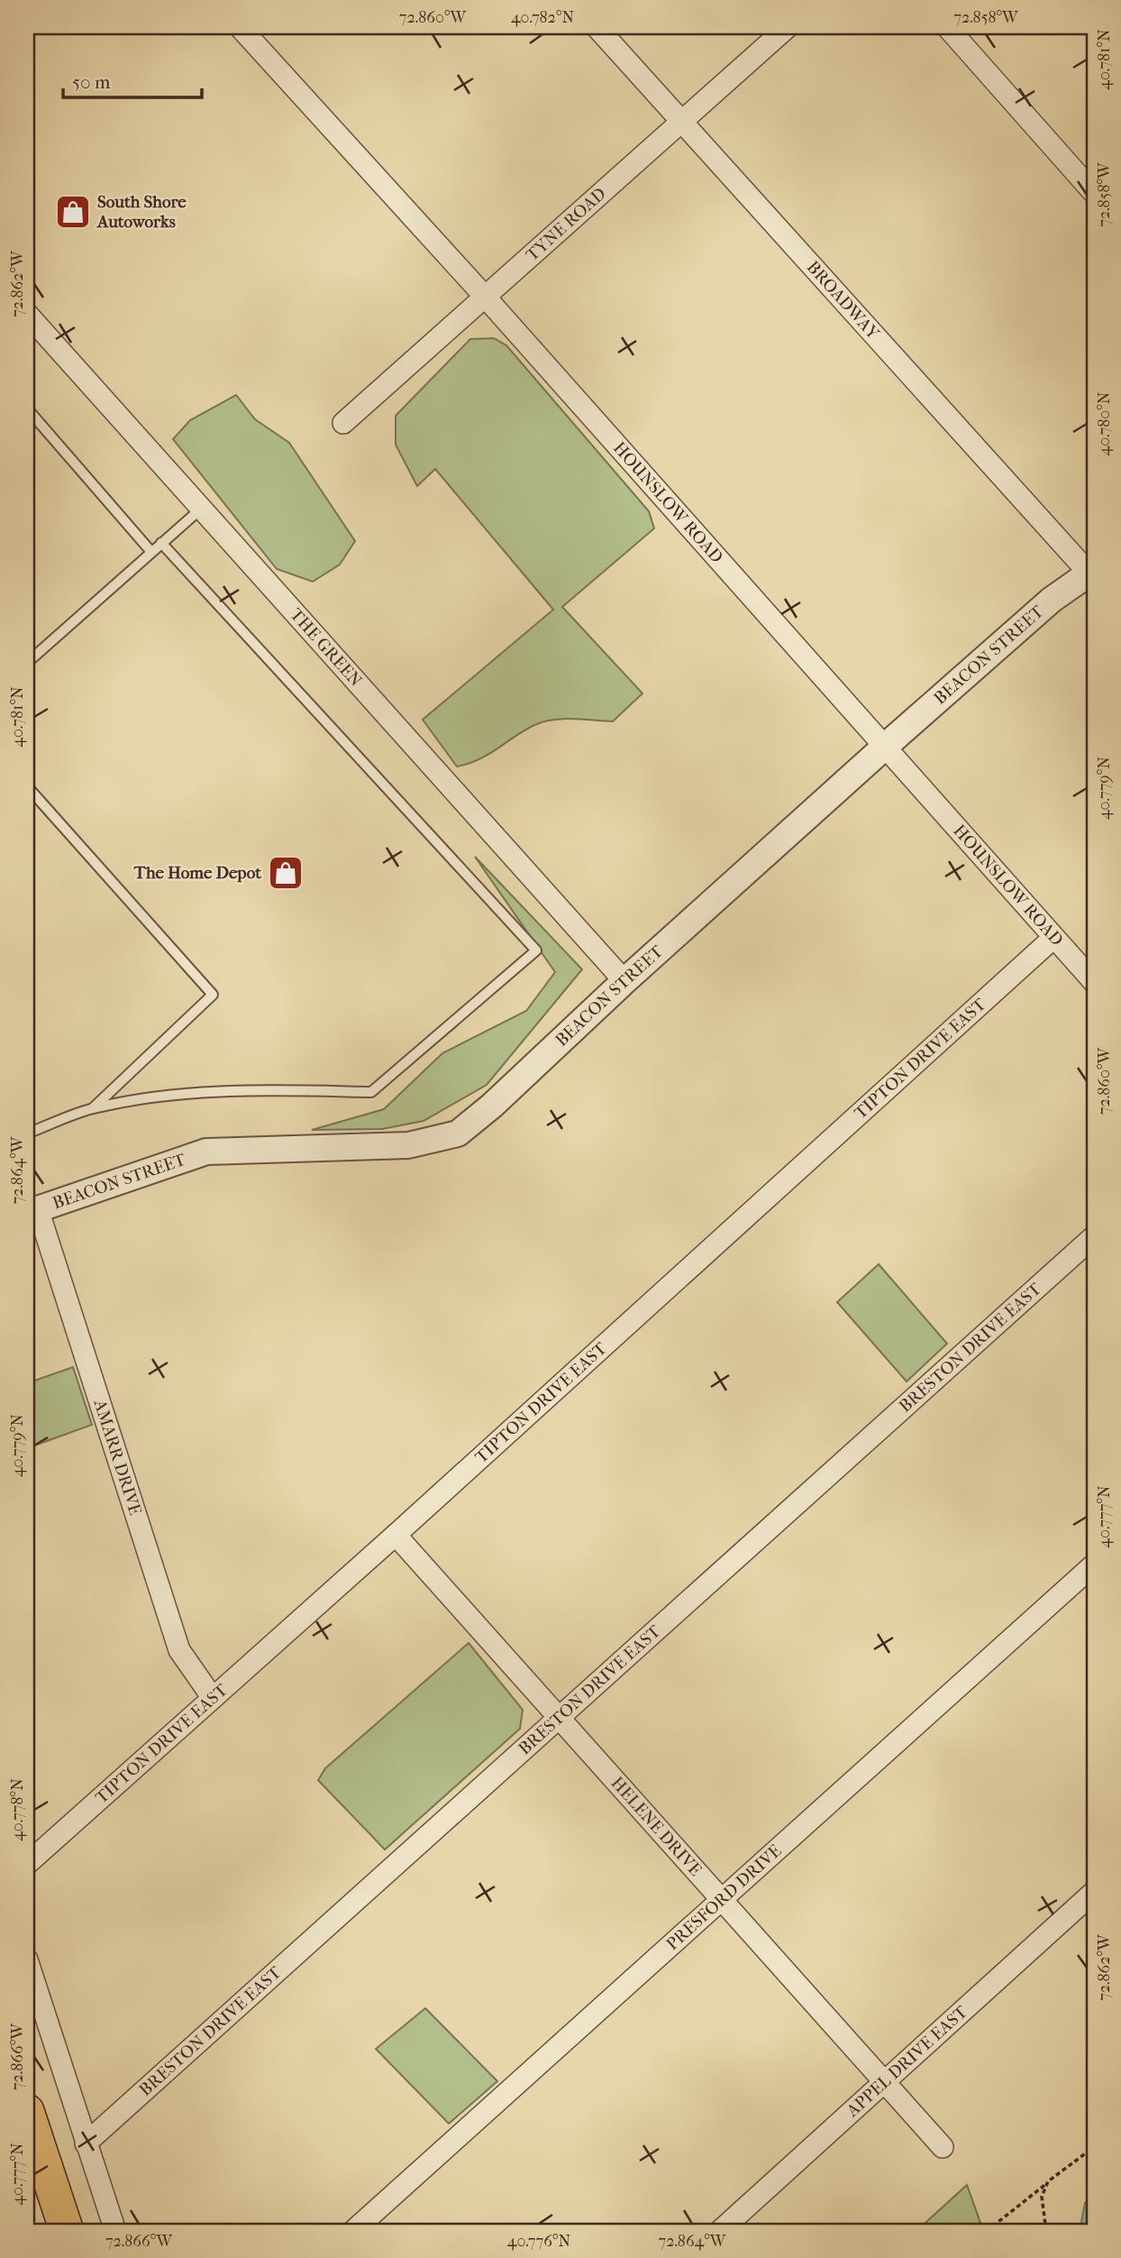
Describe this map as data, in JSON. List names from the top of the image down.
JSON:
{
  "streets": {
    "street": [
      "TYNE ROAD",
      "BROADWAY",
      "HOUNSLOW ROAD",
      "THE GREEN",
      "BEACON STREET",
      "TIPTON DRIVE EAST",
      "BRESTON DRIVE EAST",
      "AMARR DRIVE",
      "HELENE DRIVE",
      "PRESFORD DRIVE",
      "APPEL DRIVE EAST"
    ]
  },
  "crossings": [
    ["TYNE ROAD", "BROADWAY"],
    ["TYNE ROAD", "HOUNSLOW ROAD"],
    ["BROADWAY", "BEACON STREET"],
    ["HOUNSLOW ROAD", "BEACON STREET"],
    ["HOUNSLOW ROAD", "TIPTON DRIVE EAST"],
    ["THE GREEN", "BEACON STREET"],
    ["BEACON STREET", "AMARR DRIVE"],
    ["TIPTON DRIVE EAST", "AMARR DRIVE"],
    ["TIPTON DRIVE EAST", "HELENE DRIVE"],
    ["BRESTON DRIVE EAST", "HELENE DRIVE"],
    ["HELENE DRIVE", "PRESFORD DRIVE"],
    ["HELENE DRIVE", "APPEL DRIVE EAST"]
  ],
  "places": {
    "shop": ["South Shore Autoworks", "The Home Depot"]
  },
  "scale_bar": "50 m",
  "coordinates": [
    "72.860°W",
    "40.782°N",
    "72.858°W",
    "40.781°N",
    "72.862°W",
    "40.780°N",
    "40.779°N",
    "72.864°W",
    "40.777°N",
    "40.778°N",
    "72.866°W",
    "40.776°N"
  ]
}
